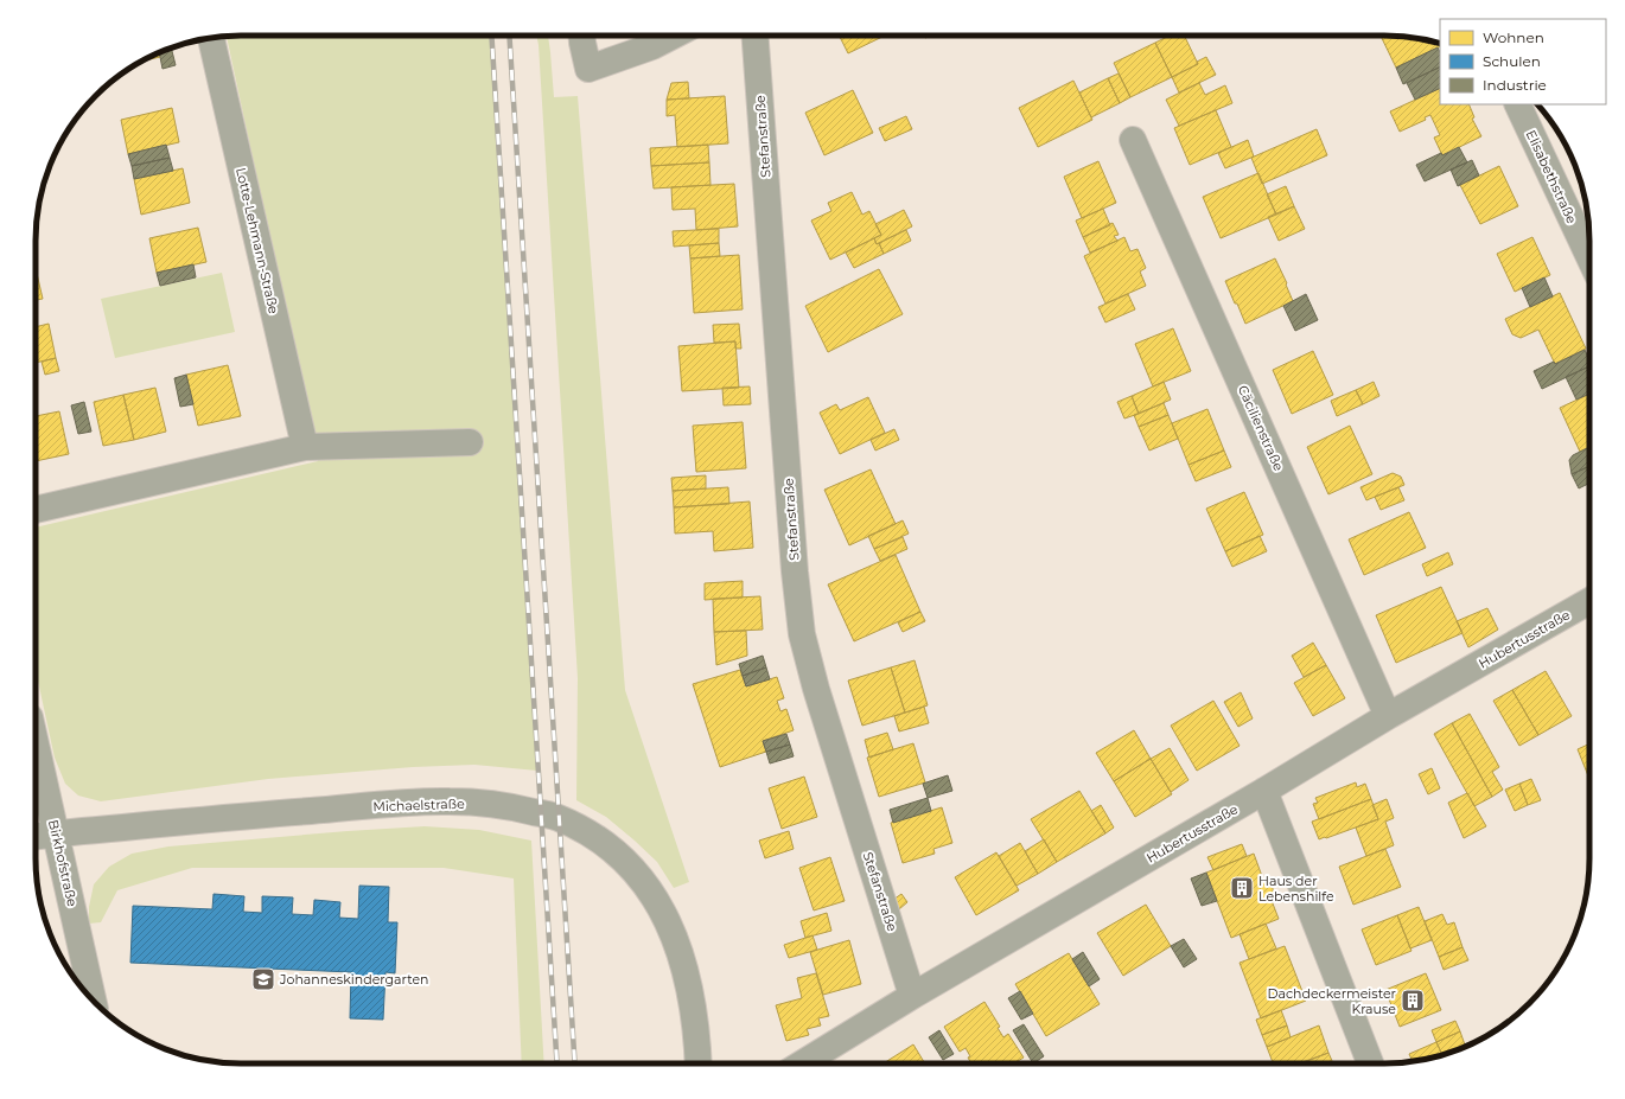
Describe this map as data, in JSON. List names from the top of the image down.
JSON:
{
  "streets": {
    "street": [
      "Stefanstraße",
      "Elisabethstraße",
      "Lotte-Lehmann-Straße",
      "Cäcilienstraße",
      "Hubertusstraße",
      "Michaelstraße",
      "Birkhofstraße"
    ]
  },
  "crossings": [
    ["Stefanstraße", "Hubertusstraße"],
    ["Cäcilienstraße", "Hubertusstraße"],
    ["Michaelstraße", "Birkhofstraße"]
  ],
  "places": {
    "building": ["Haus der Lebenshilfe", "Dachdeckermeister Krause"],
    "school or university": ["Johanneskindergarten"]
  },
  "legend": ["Wohnen", "Schulen", "Industrie"]
}
